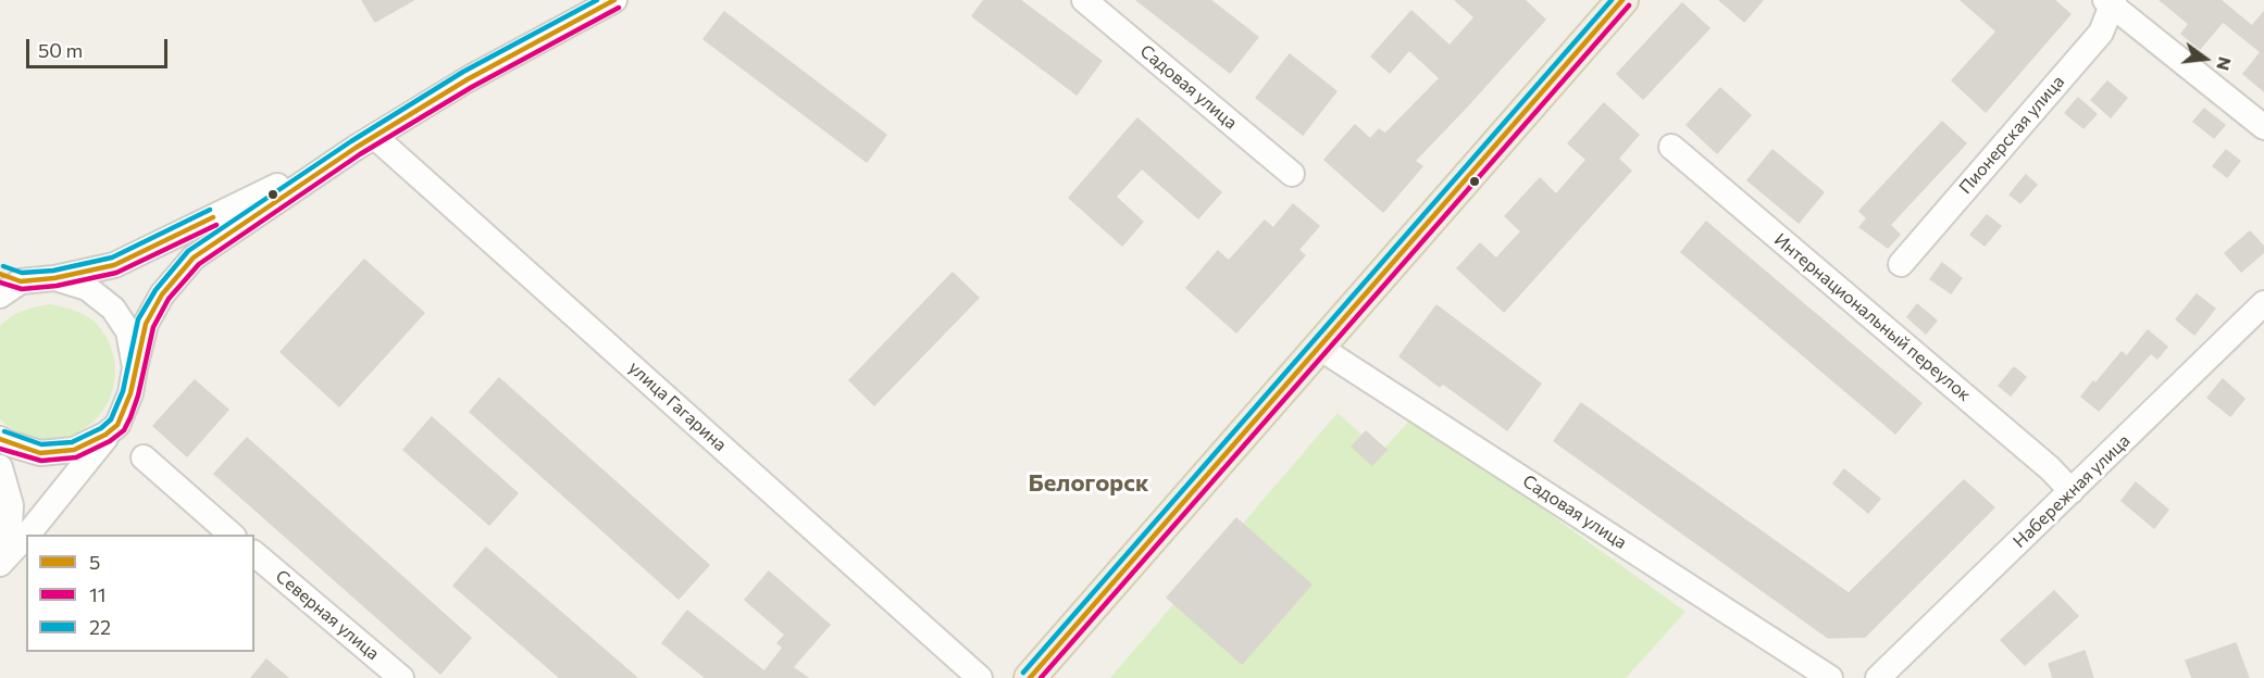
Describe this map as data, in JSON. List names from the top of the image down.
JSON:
{
  "streets": {
    "street": [
      "Садовая улица",
      "Пионерская улица",
      "Интернациональный переулок",
      "улица Гагарина",
      "Набережная улица",
      "Северная улица"
    ]
  },
  "crossings": [
    ["Интернациональный переулок", "Набережная улица"]
  ],
  "districts": ["Белогорск"],
  "lines": ["transit line 5", "transit line 22", "transit line 11"],
  "legend": ["5", "11", "22"],
  "scale_bar": "50 m",
  "north": "right"
}
